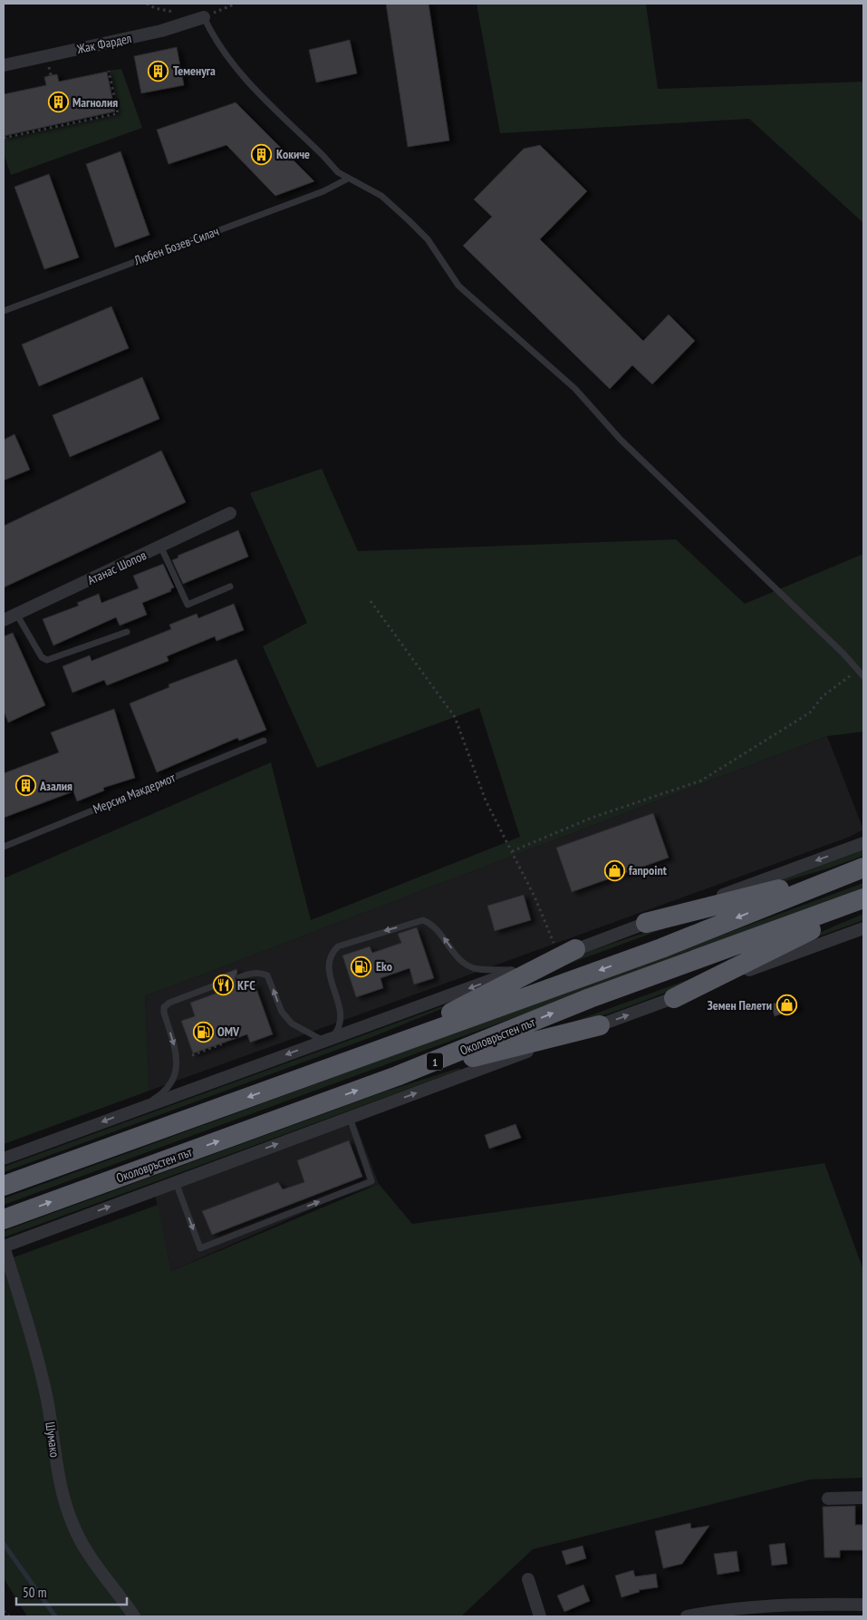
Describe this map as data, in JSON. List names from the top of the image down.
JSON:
{
  "streets": {
    "highway": ["Околовръстен път", "1"],
    "street": ["Жак Фардел", "Атанас Шопов", "Шумако"],
    "lane": ["Любен Бозев-Силач", "Мерсия Макдермот"]
  },
  "places": {
    "building": [
      "Теменуга",
      "Магнолия",
      "Кокиче",
      "Азалия"
    ],
    "shop": ["fanpoint", "Земен Пелети"],
    "fuel station": ["Eko", "OMV"],
    "restaurant": ["KFC"]
  },
  "scale_bar": "50 m"
}
